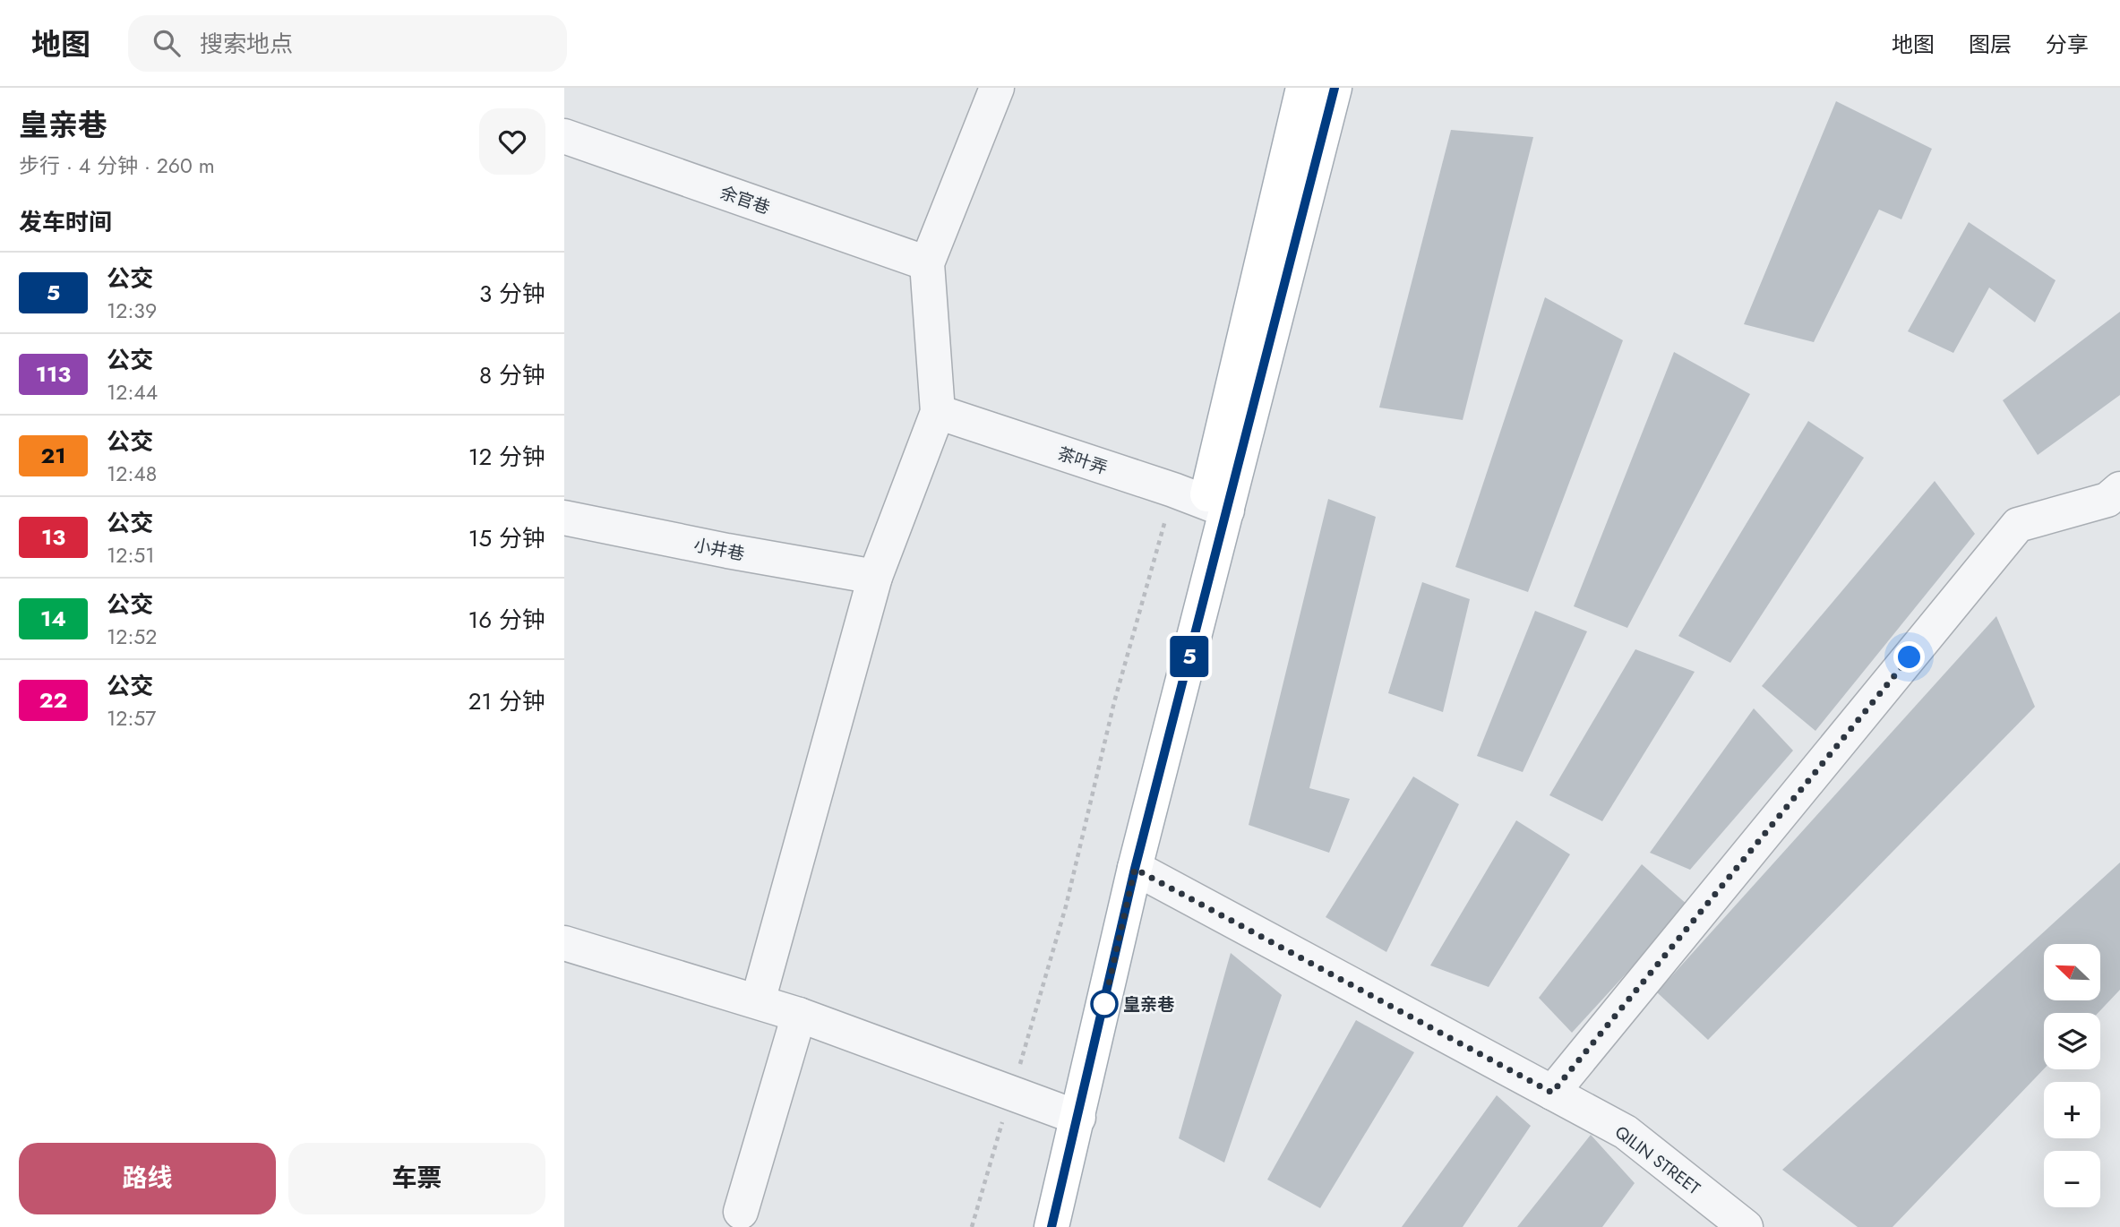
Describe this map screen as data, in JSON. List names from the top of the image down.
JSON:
{
  "streets": {
    "street": [
      "余官巷",
      "茶叶弄",
      "小井巷",
      "QILIN STREET"
    ]
  },
  "places": ["皇亲巷"],
  "lines": ["bus line 5"],
  "north": "top left",
  "page": {
    "header": "地图",
    "search": "搜索地点",
    "nav": ["地图", "图层", "分享"],
    "heading": [
      ["皇亲巷", "步行 · 4 分钟 · 260 m"],
      "发车时间"
    ],
    "on_map": "5",
    "list": [
      {
        "mark": "5",
        "name": "公交",
        "note": "12:39",
        "value": "3 分钟"
      },
      {
        "mark": "113",
        "name": "公交",
        "note": "12:44",
        "value": "8 分钟"
      },
      {
        "mark": "21",
        "name": "公交",
        "note": "12:48",
        "value": "12 分钟"
      },
      {
        "mark": "13",
        "name": "公交",
        "note": "12:51",
        "value": "15 分钟"
      },
      {
        "mark": "14",
        "name": "公交",
        "note": "12:52",
        "value": "16 分钟"
      },
      {
        "mark": "22",
        "name": "公交",
        "note": "12:57",
        "value": "21 分钟"
      }
    ],
    "map_buttons": ["+", "−"],
    "buttons": ["路线", "车票"]
  }
}
